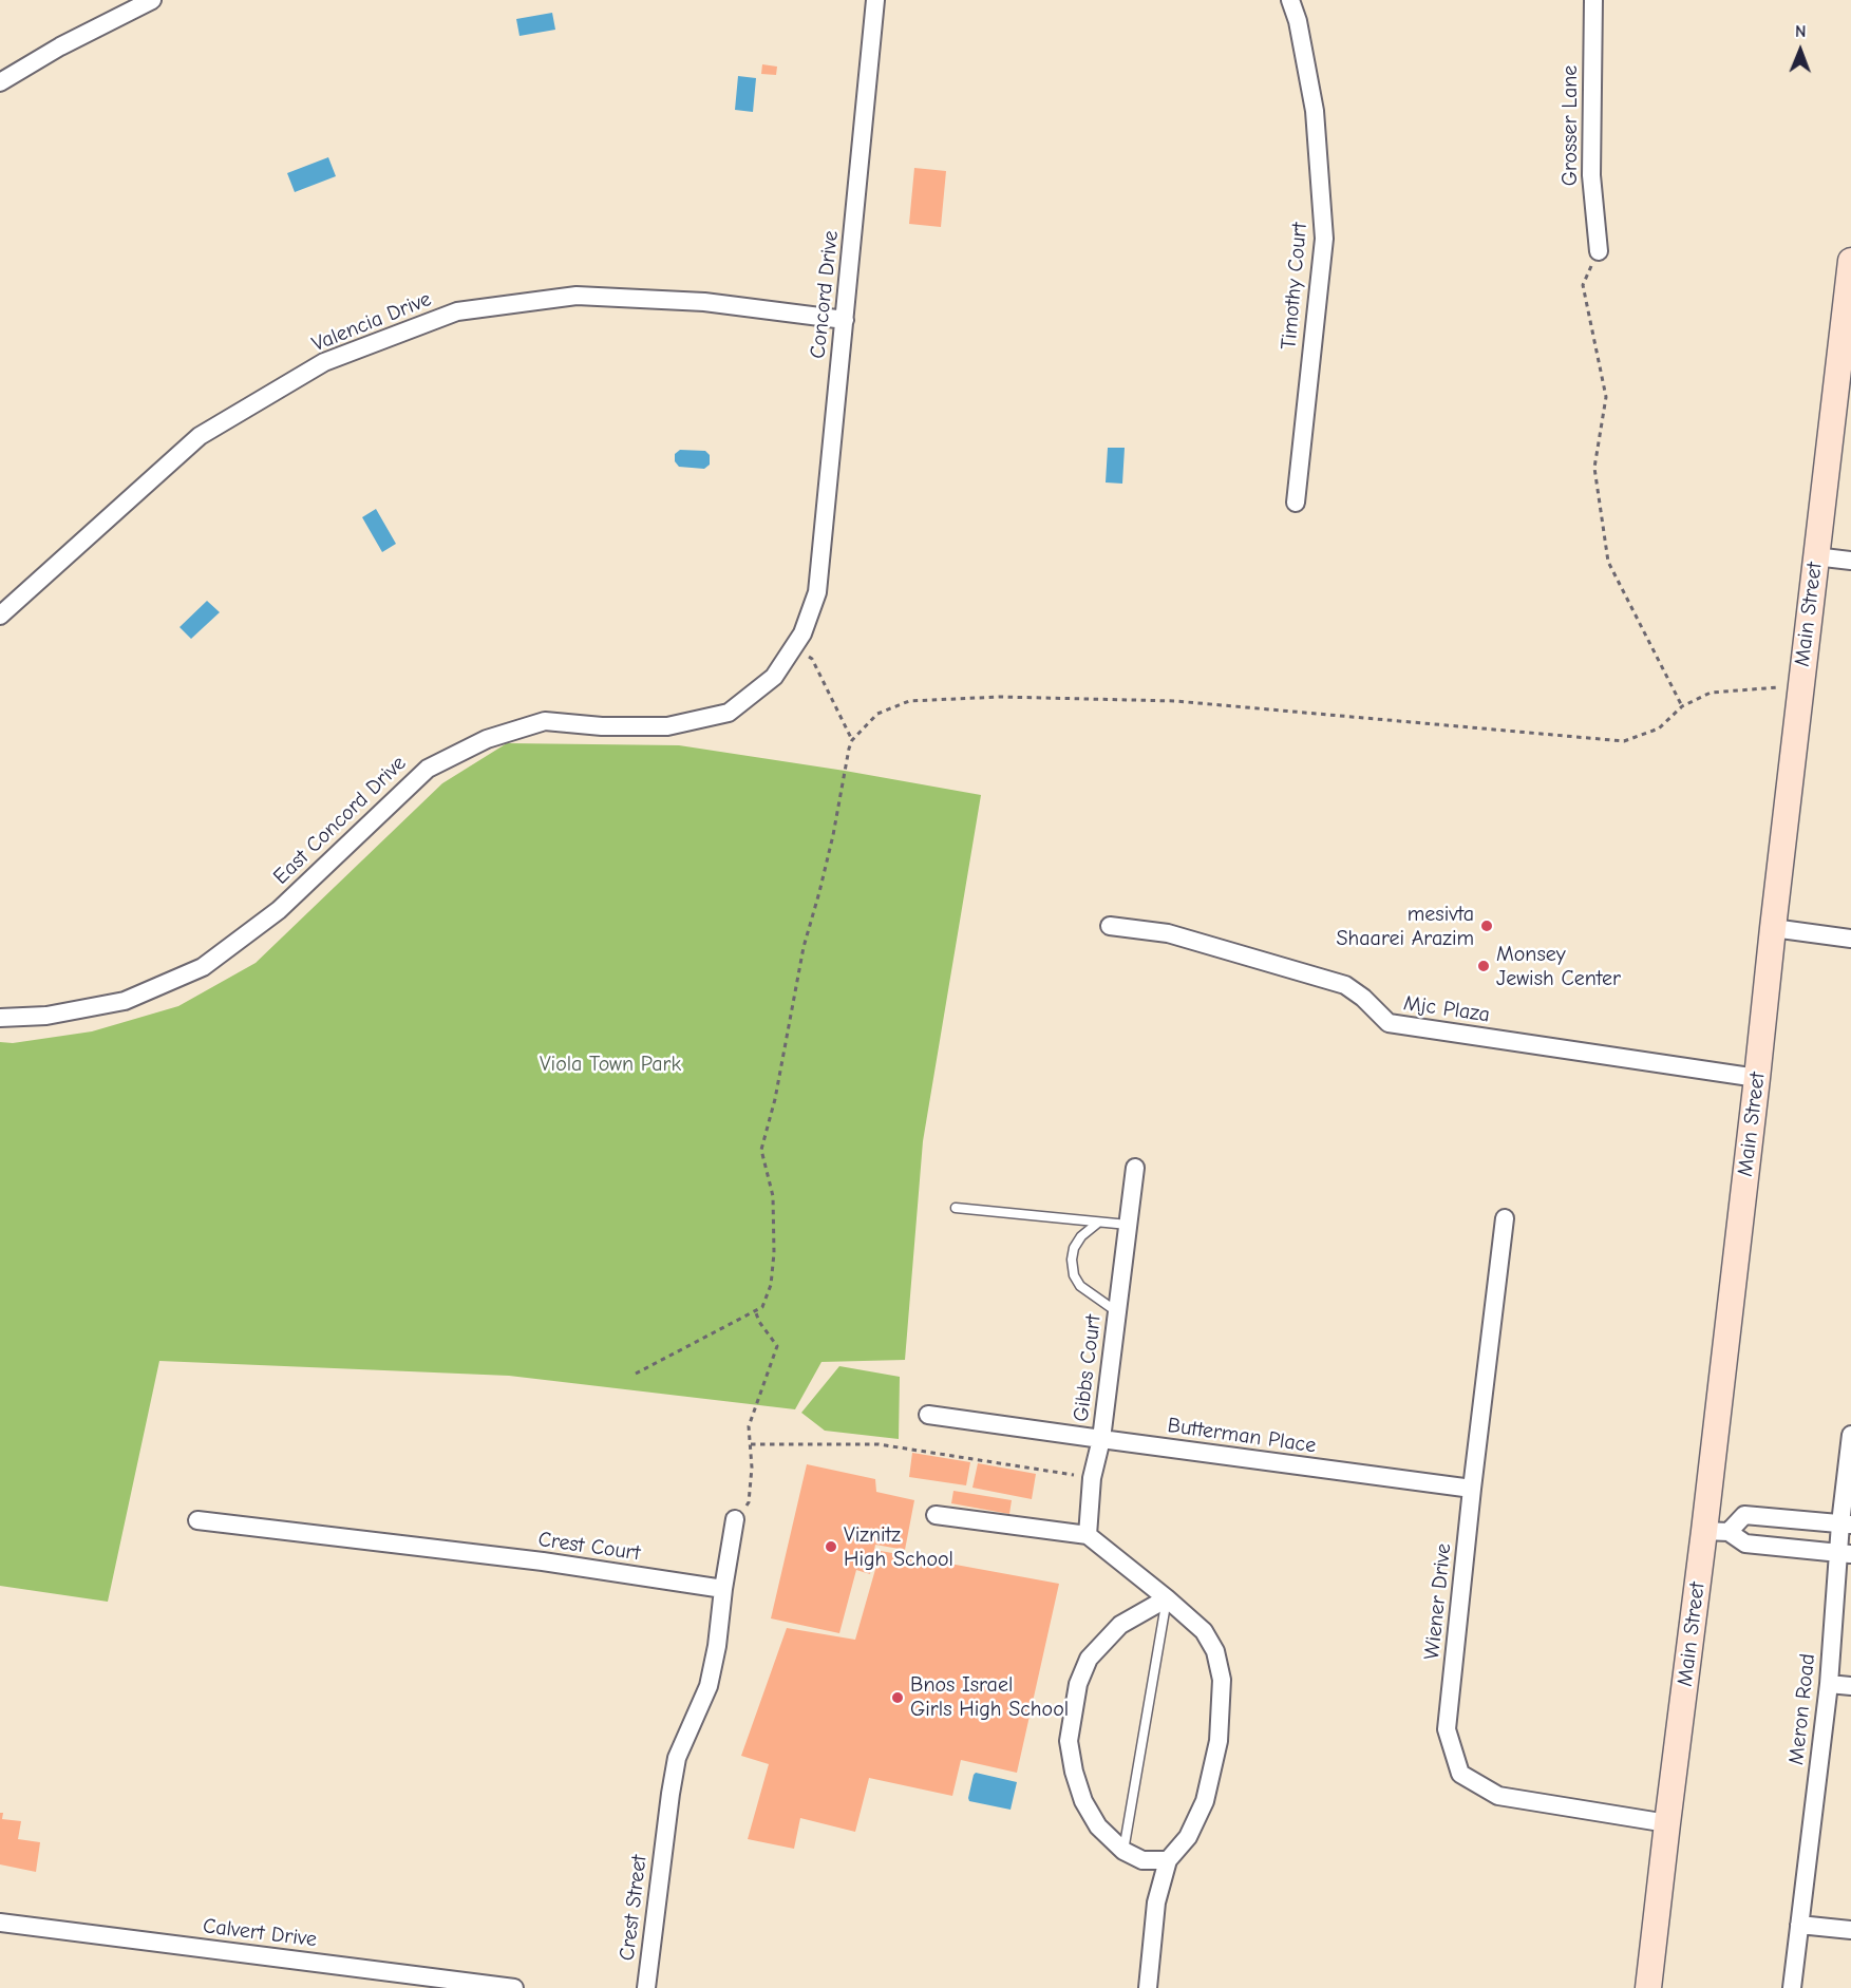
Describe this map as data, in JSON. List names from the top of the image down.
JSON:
{
  "streets": {
    "main road": ["Main Street"],
    "street": [
      "Grosser Lane",
      "Timothy Court",
      "Concord Drive",
      "Valencia Drive",
      "East Concord Drive",
      "Mjc Plaza",
      "Gibbs Court",
      "Butterman Place",
      "Crest Court",
      "Wiener Drive",
      "Meron Road",
      "Crest Street",
      "Calvert Drive"
    ]
  },
  "crossings": [
    ["Concord Drive", "Valencia Drive"],
    ["Concord Drive", "East Concord Drive"],
    ["Main Street", "Mjc Plaza"],
    ["Main Street", "Wiener Drive"],
    ["Gibbs Court", "Butterman Place"],
    ["Butterman Place", "Wiener Drive"],
    ["Crest Court", "Crest Street"]
  ],
  "parks": ["Viola Town Park"],
  "places": [
    "mesivta Shaarei Arazim",
    "Monsey Jewish Center",
    "Viznitz High School",
    "Bnos Israel Girls High School"
  ],
  "north": "top"
}
